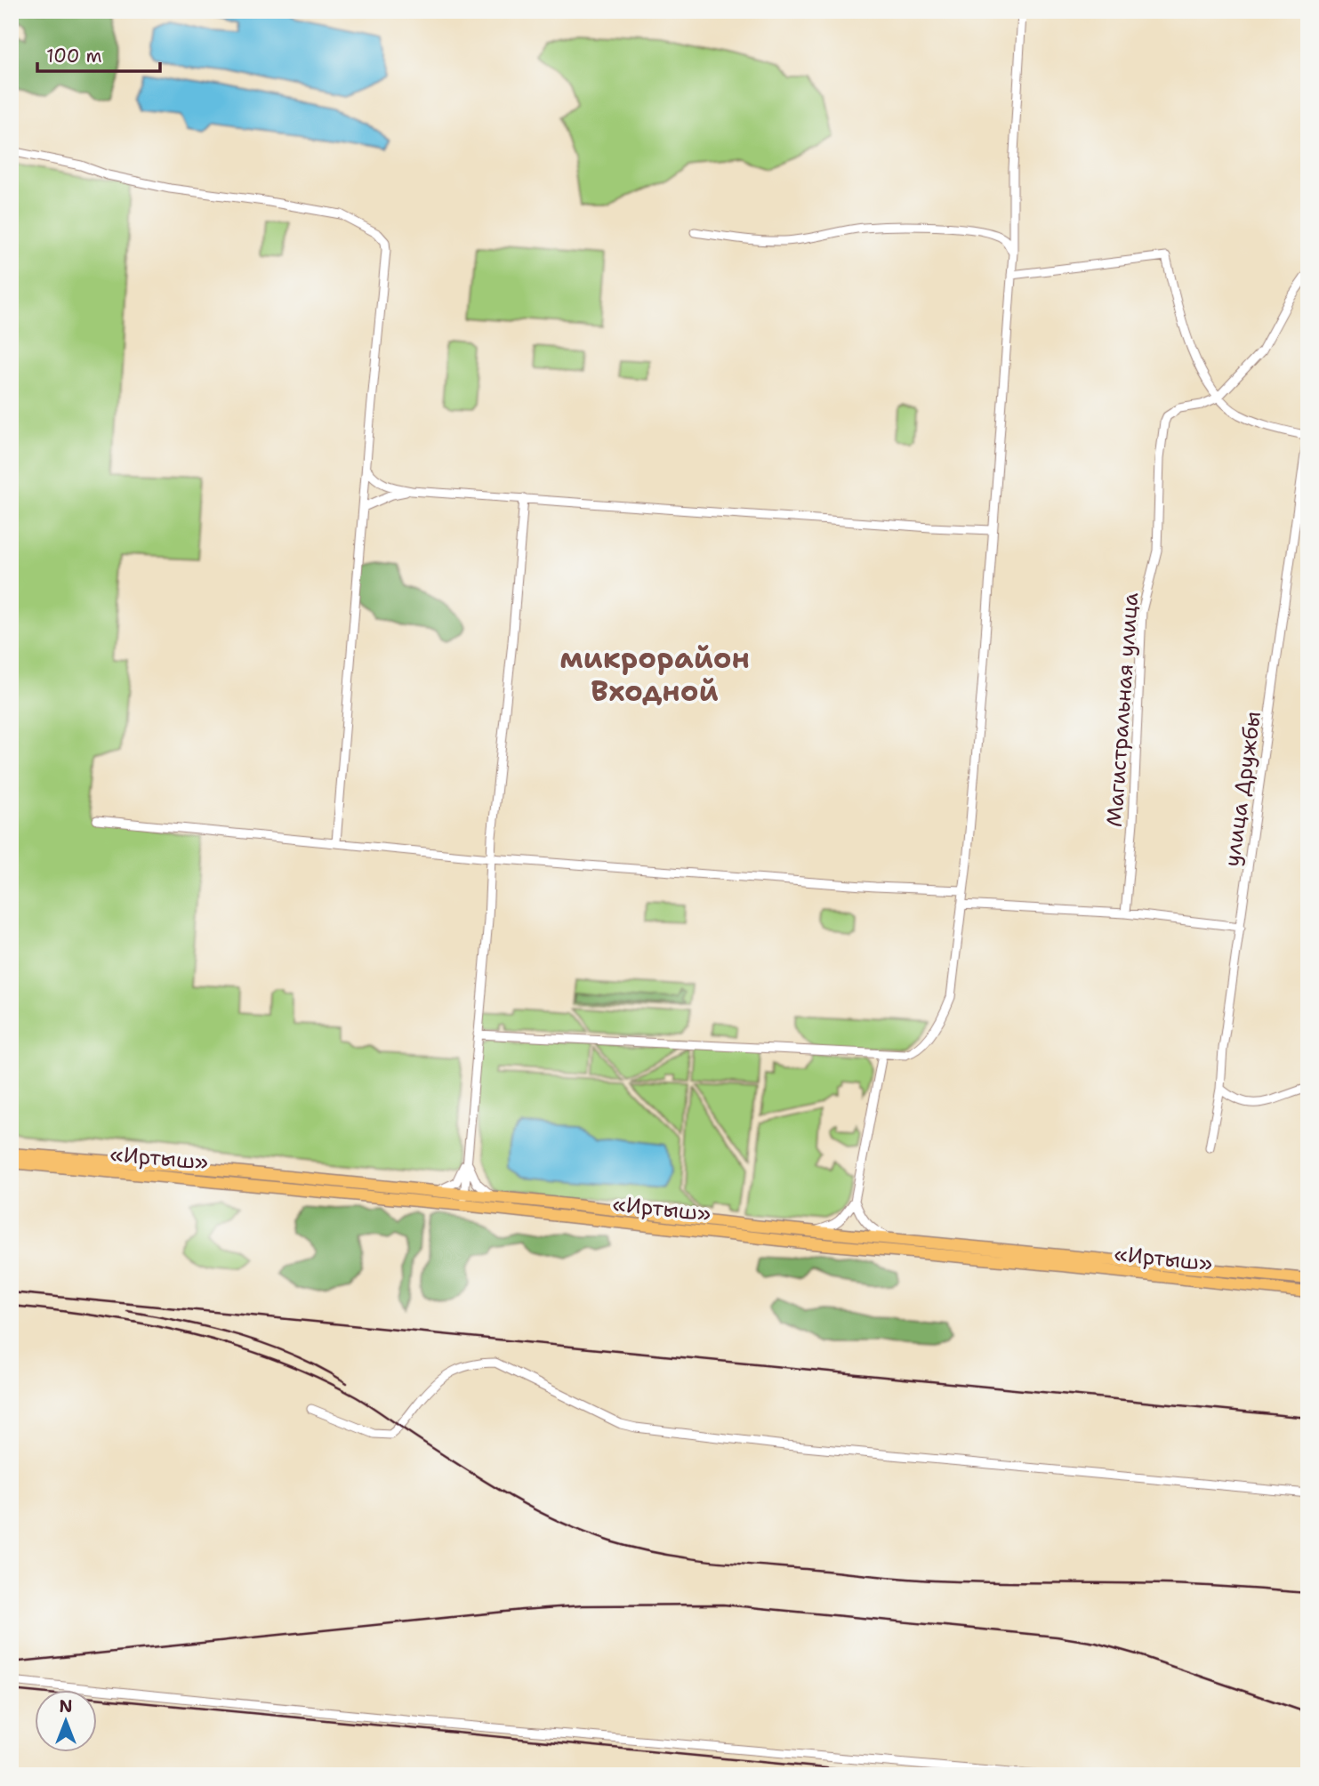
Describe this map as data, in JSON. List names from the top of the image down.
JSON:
{
  "streets": {
    "main road": ["«Иртыш»"],
    "street": ["Магистральная улица", "улица Дружбы"]
  },
  "districts": ["микрорайон Входной"],
  "scale_bar": "100 m",
  "north": "top"
}
